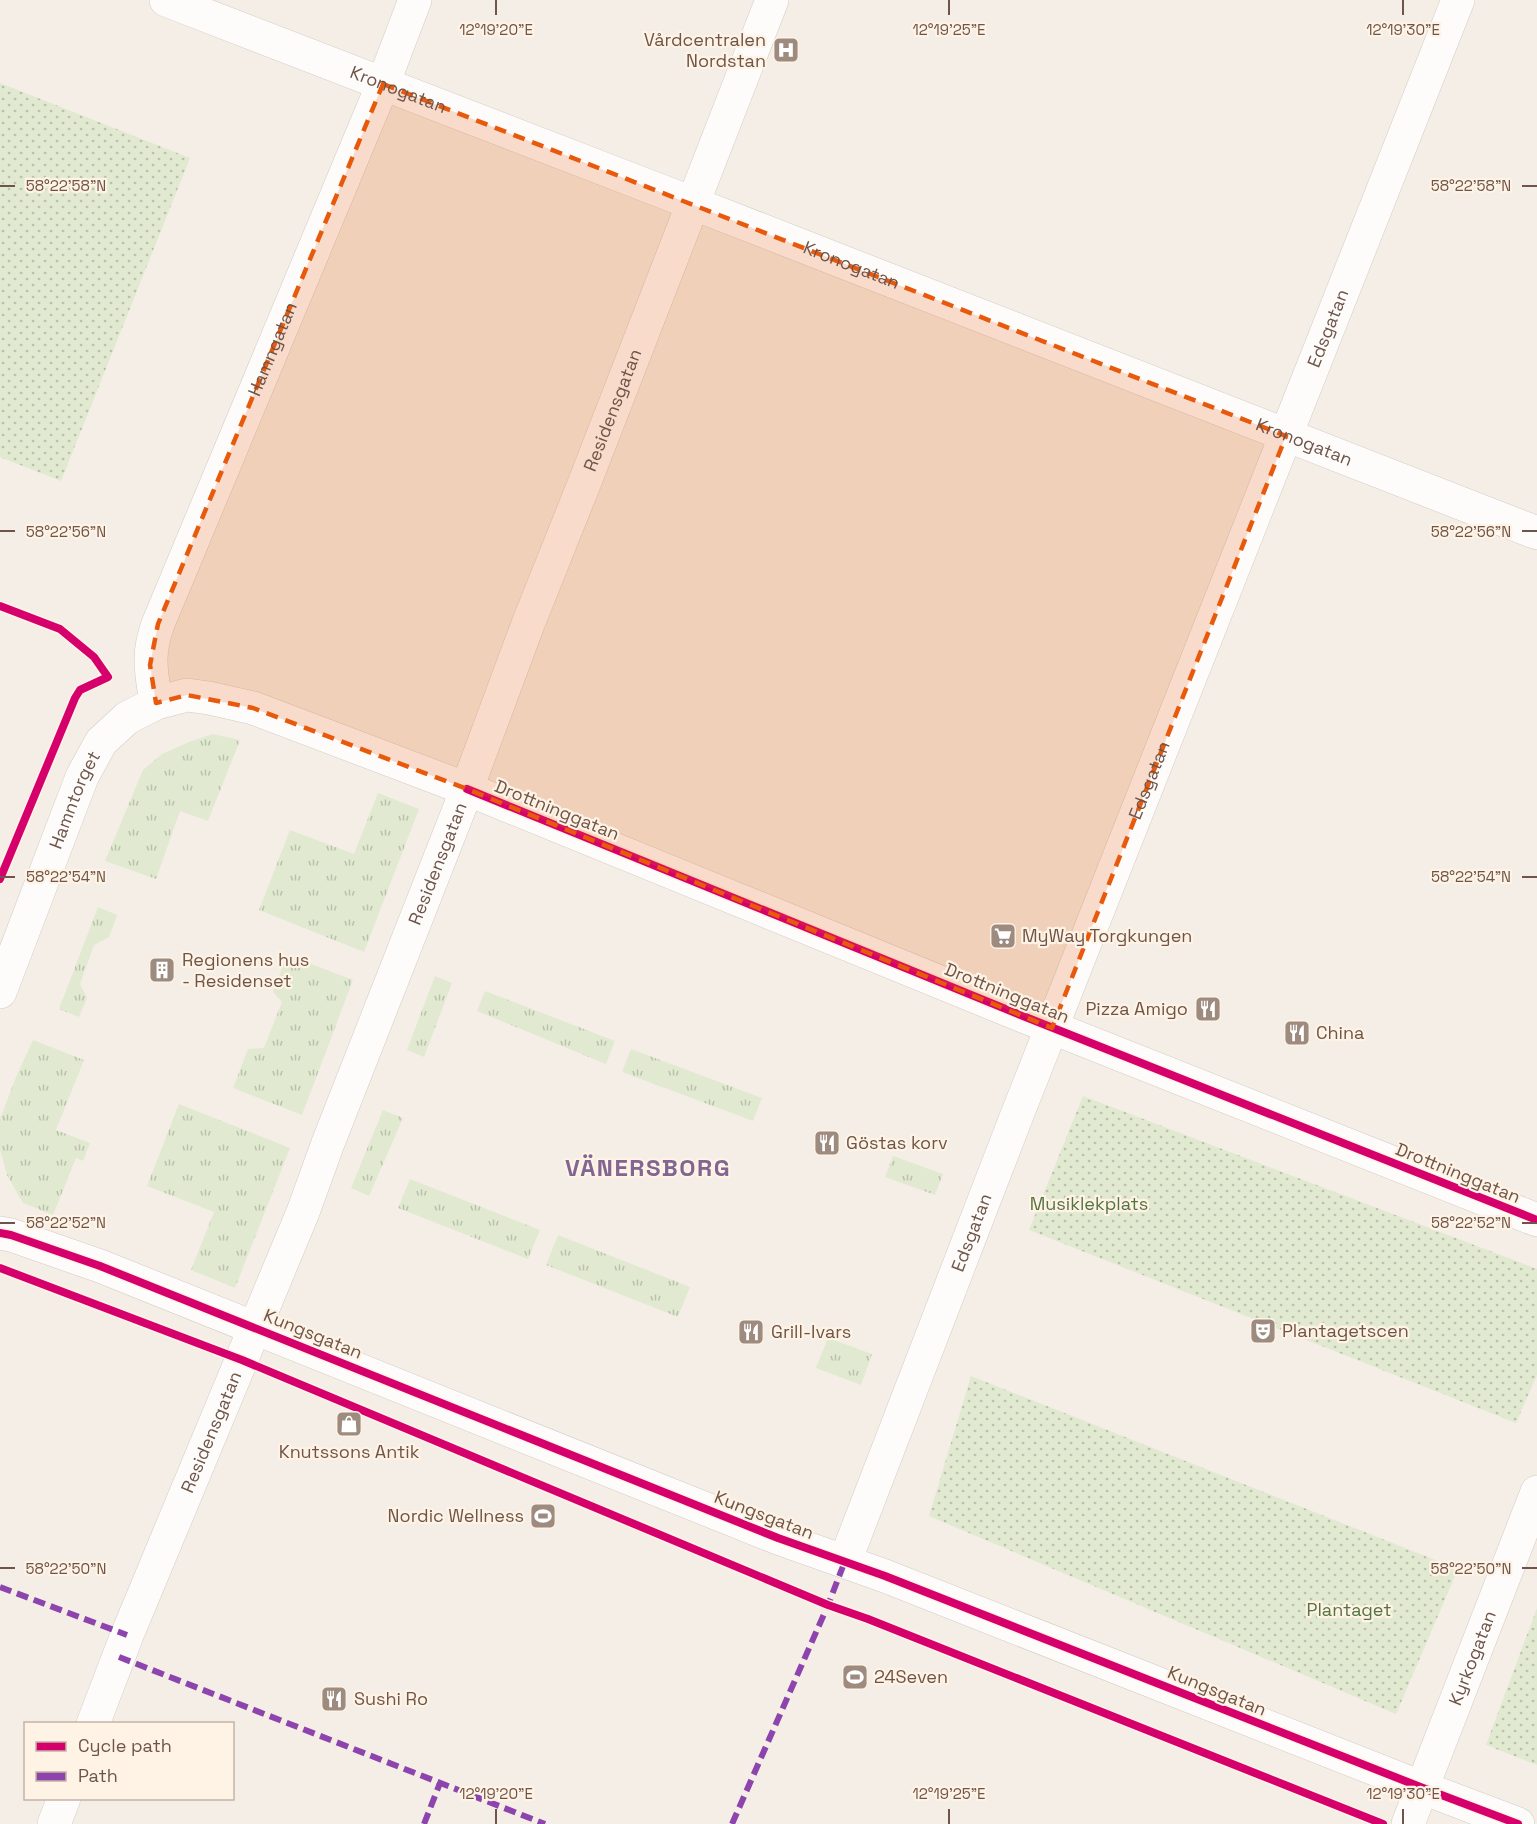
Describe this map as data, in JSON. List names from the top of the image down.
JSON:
{
  "streets": {
    "street": [
      "Kronogatan",
      "Edsgatan",
      "Hamngatan",
      "Residensgatan",
      "Hamntorget",
      "Drottninggatan",
      "Kungsgatan",
      "Kyrkogatan"
    ]
  },
  "crossings": [
    ["Kronogatan", "Edsgatan"],
    ["Kronogatan", "Hamngatan"],
    ["Kronogatan", "Residensgatan"],
    ["Edsgatan", "Drottninggatan"],
    ["Edsgatan", "Kungsgatan"],
    ["Hamngatan", "Hamntorget"],
    ["Hamngatan", "Drottninggatan"],
    ["Residensgatan", "Drottninggatan"],
    ["Residensgatan", "Kungsgatan"],
    ["Hamntorget", "Drottninggatan"],
    ["Kungsgatan", "Kyrkogatan"]
  ],
  "districts": ["VÄNERSBORG"],
  "parks": ["Musiklekplats", "Plantaget"],
  "places": {
    "hospital": ["Vårdcentralen Nordstan"],
    "supermarket": ["MyWay Torgkungen"],
    "building": ["Regionens hus - Residenset"],
    "restaurant": [
      "Pizza Amigo",
      "China",
      "Göstas korv",
      "Grill-Ivars",
      "Sushi Ro"
    ],
    "theatre": ["Plantagetscen"],
    "shop": ["Knutssons Antik"],
    "sports": ["Nordic Wellness", "24Seven"]
  },
  "legend": ["Cycle path", "Path"],
  "coordinates": [
    "12°19'20\"E",
    "12°19'25\"E",
    "12°19'30\"E",
    "58°22'58\"N",
    "58°22'56\"N",
    "58°22'54\"N",
    "58°22'52\"N",
    "58°22'50\"N"
  ]
}
